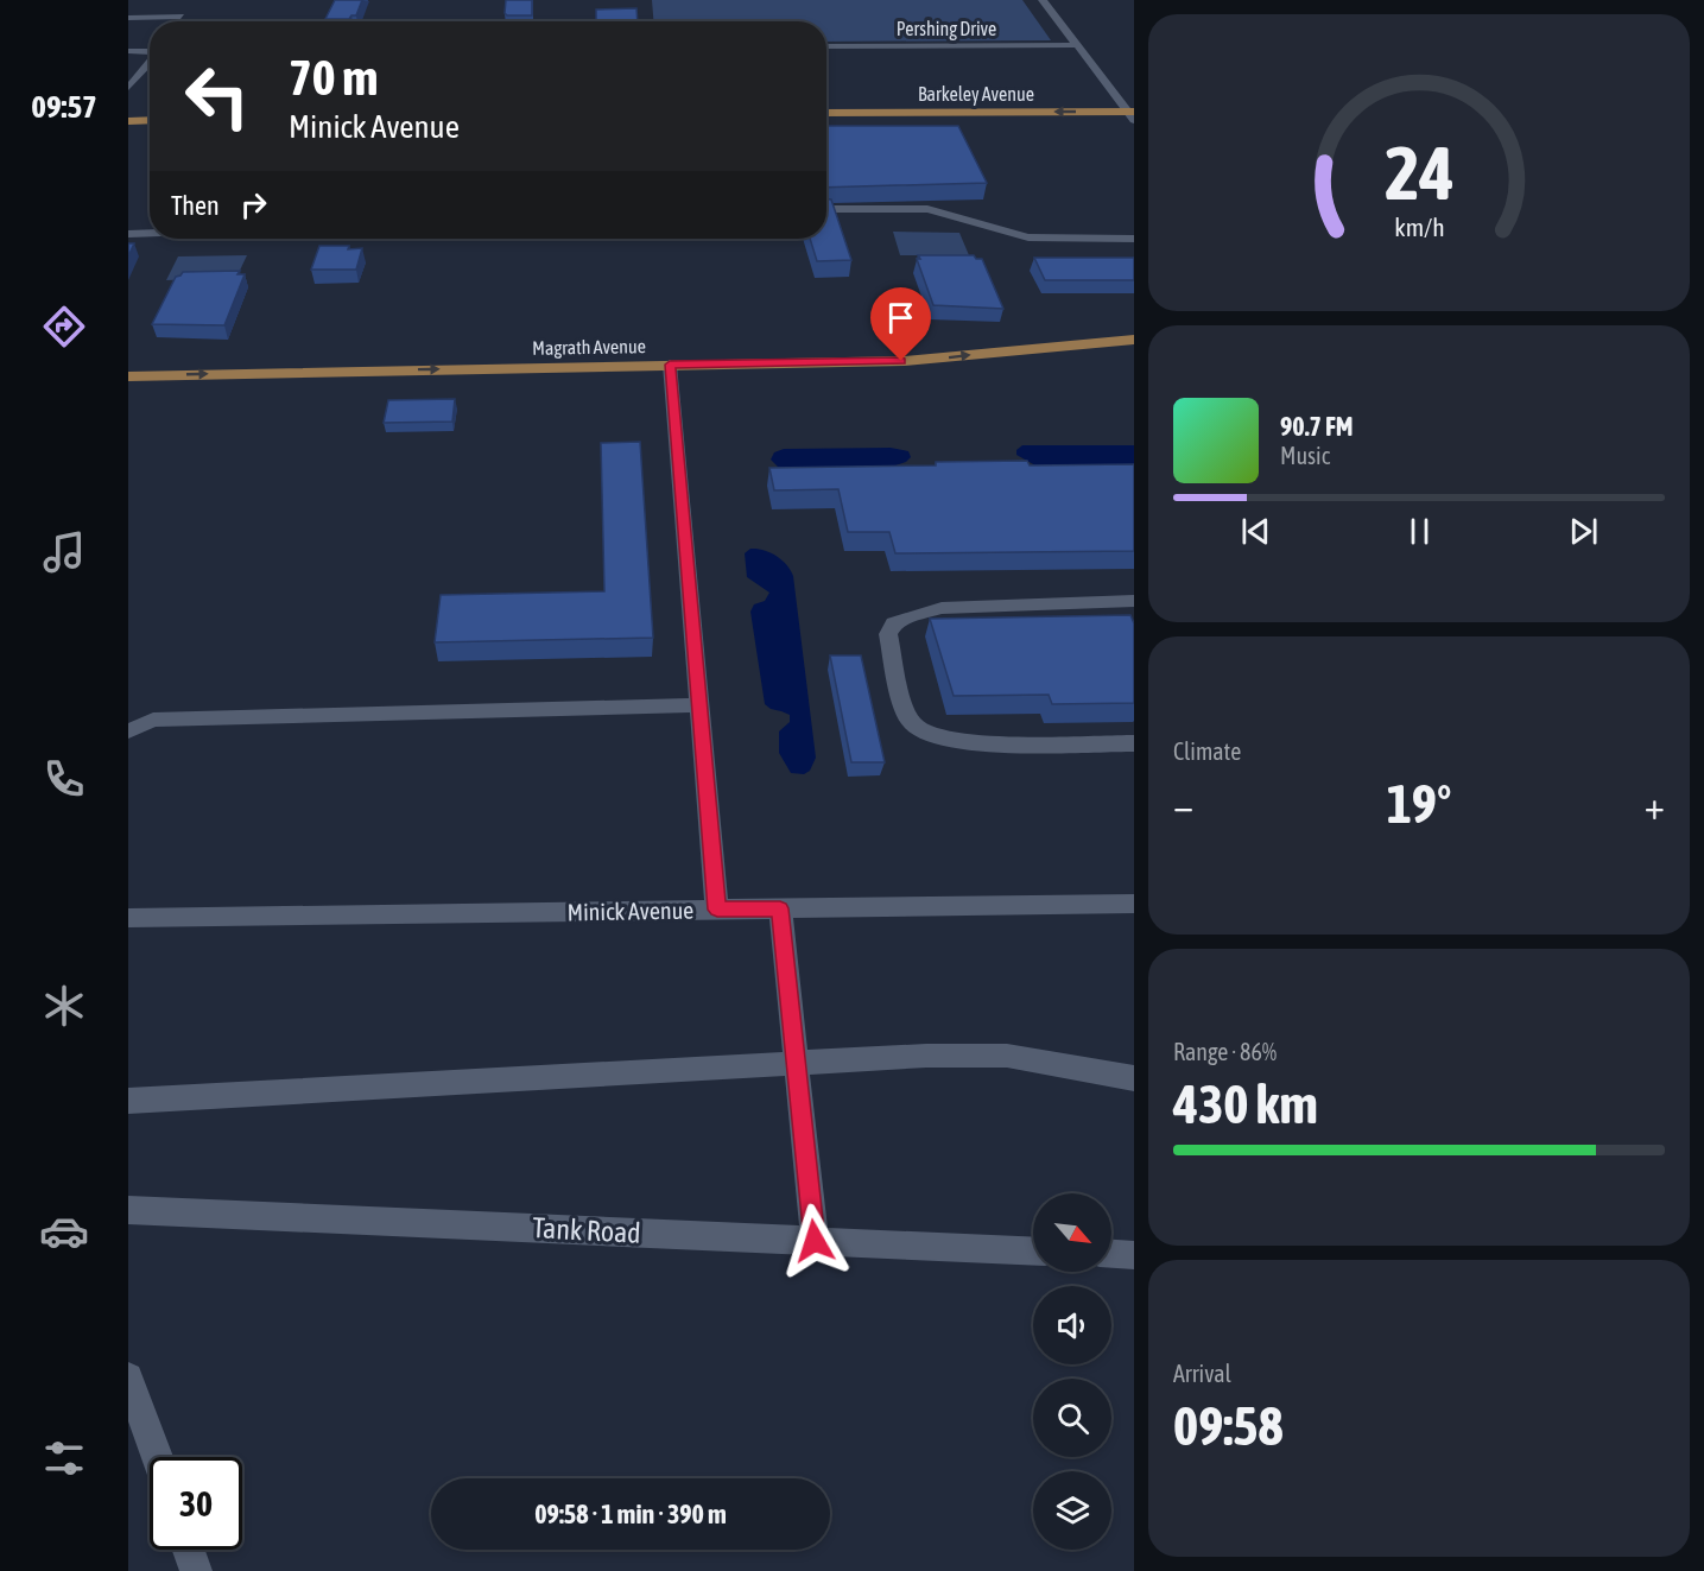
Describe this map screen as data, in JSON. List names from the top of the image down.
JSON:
{
  "streets": {
    "main road": ["Barkeley Avenue", "Magrath Avenue"],
    "street": ["Pershing Drive", "Minick Avenue", "Tank Road"]
  },
  "one_way": ["Barkeley Avenue", "Magrath Avenue"],
  "north": "bottom right",
  "page": {
    "tabs": "09:57",
    "turn": ["70 m", "Minick Avenue"],
    "then": "Then",
    "song": ["90.7 FM", "Music"],
    "tile": [
      "Climate",
      ["Range · 86%", "430 km"],
      ["Arrival", "09:58"]
    ],
    "heat": ["−", "19°", "+"],
    "limit": "30",
    "trip": "09:58 · 1 min · 390 m",
    "gauge": ["24", "km/h"]
  }
}
